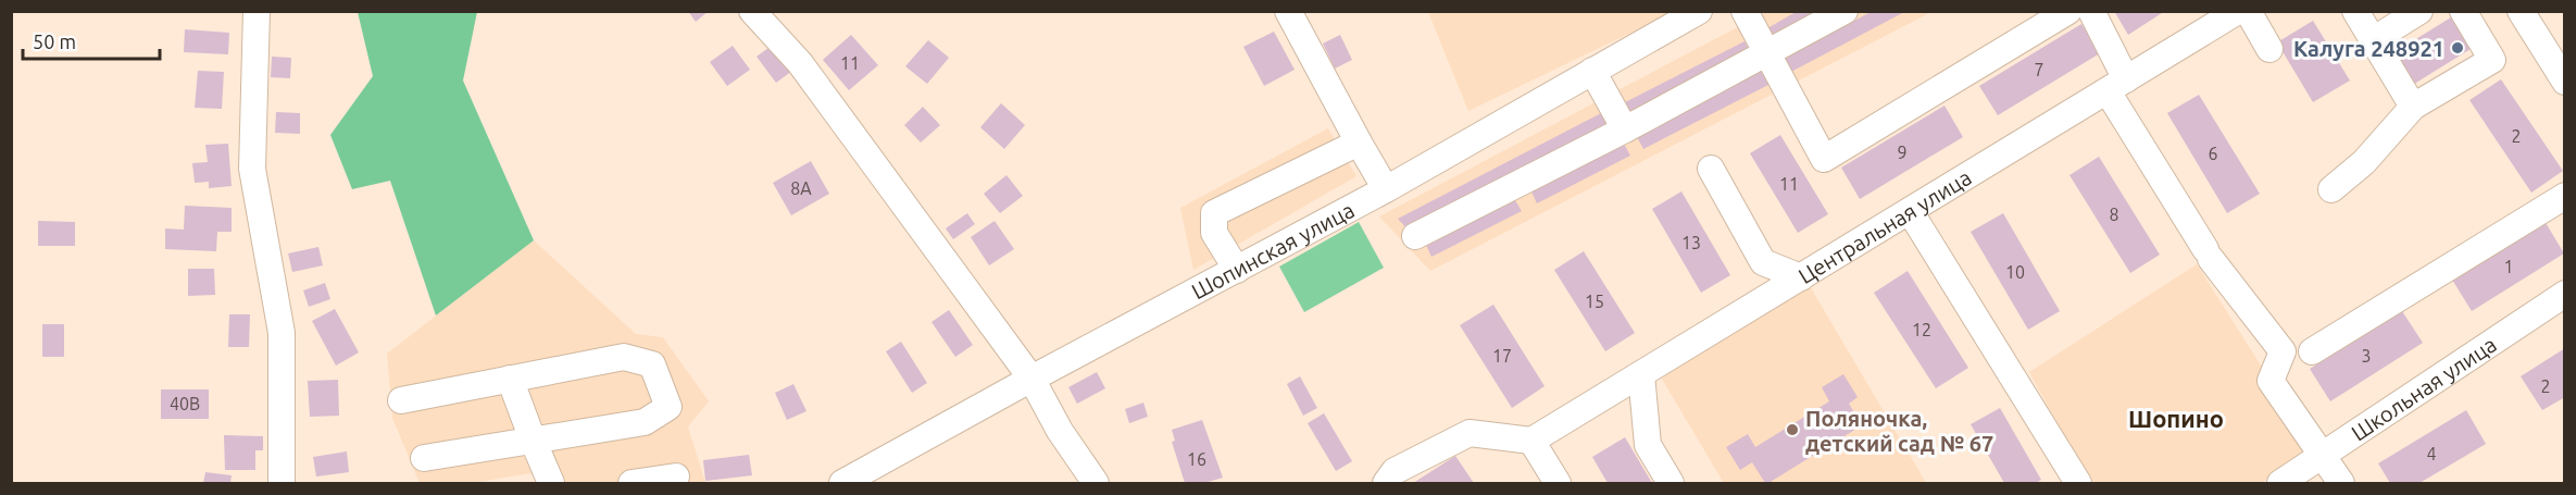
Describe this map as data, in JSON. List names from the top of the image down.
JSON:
{
  "streets": {
    "street": ["Центральная улица", "Шопинская улица", "Школьная улица"]
  },
  "districts": ["Шопино"],
  "places": ["Калуга 248921", "Поляночка, детский сад № 67"],
  "house_numbers": [
    "11",
    "7",
    "2",
    "9",
    "6",
    "11",
    "8А",
    "8",
    "13",
    "1",
    "10",
    "15",
    "12",
    "17",
    "3",
    "2",
    "40В",
    "4",
    "16"
  ],
  "scale_bar": "50 m"
}
